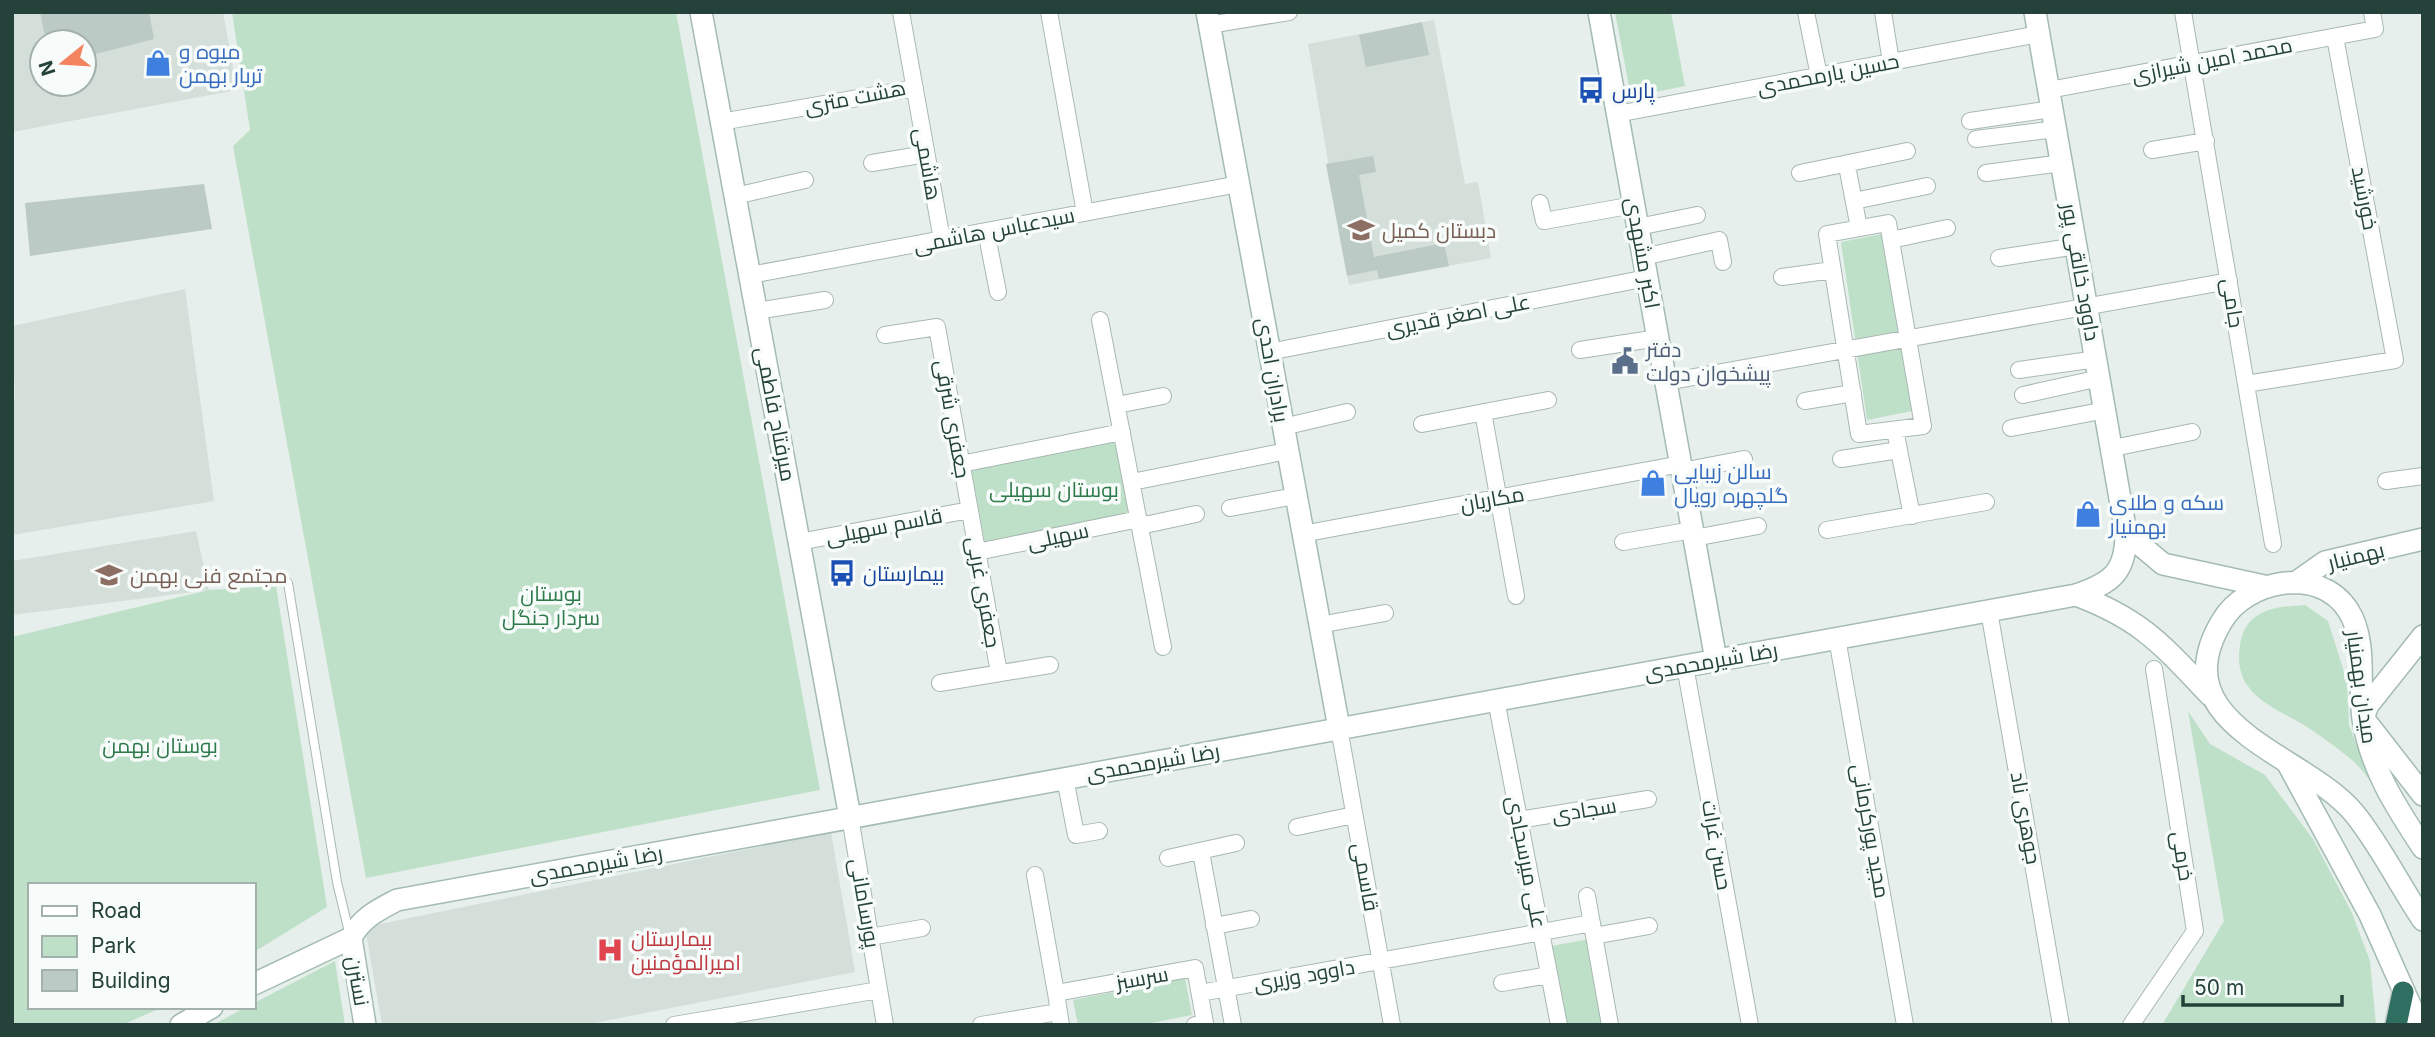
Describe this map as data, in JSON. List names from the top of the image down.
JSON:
{
  "streets": {
    "street": [
      "محمد امین شیرازی",
      "حسین یارمحمدی",
      "هشت متری",
      "هاشمی",
      "خورشید",
      "سیدعباس هاشمی",
      "اکبر مشهدی",
      "داوود خالقی پور",
      "جامی",
      "علی اصغر قدیری",
      "برادران احدی",
      "میرفتاح فاطمی",
      "جعفری شرقی",
      "مکاریان",
      "قاسم سهیلی",
      "سهیلی",
      "بهمنیار",
      "جعفری غربی",
      "رضا شیرمحمدی",
      "میدان بهمنیار",
      "سجادی",
      "جوهری ناد",
      "مجید پورکرمانی",
      "حسن غرات",
      "خرمی",
      "علی میرسجادی",
      "قاسمی",
      "پورسامانی",
      "داوود وزیری",
      "سرسبز",
      "نسترن"
    ]
  },
  "crossings": [
    ["محمد امین شیرازی", "خورشید"],
    ["محمد امین شیرازی", "داوود خالقی پور"],
    ["محمد امین شیرازی", "جامی"],
    ["حسین یارمحمدی", "اکبر مشهدی"],
    ["حسین یارمحمدی", "داوود خالقی پور"],
    ["هشت متری", "هاشمی"],
    ["هشت متری", "میرفتاح فاطمی"],
    ["هاشمی", "سیدعباس هاشمی"],
    ["خورشید", "جامی"],
    ["سیدعباس هاشمی", "برادران احدی"],
    ["سیدعباس هاشمی", "میرفتاح فاطمی"],
    ["اکبر مشهدی", "علی اصغر قدیری"],
    ["اکبر مشهدی", "مکاریان"],
    ["اکبر مشهدی", "رضا شیرمحمدی"],
    ["داوود خالقی پور", "رضا شیرمحمدی"],
    ["علی اصغر قدیری", "برادران احدی"],
    ["برادران احدی", "مکاریان"],
    ["برادران احدی", "رضا شیرمحمدی"],
    ["برادران احدی", "قاسمی"],
    ["میرفتاح فاطمی", "قاسم سهیلی"],
    ["میرفتاح فاطمی", "رضا شیرمحمدی"],
    ["میرفتاح فاطمی", "پورسامانی"],
    ["جعفری شرقی", "قاسم سهیلی"],
    ["جعفری شرقی", "جعفری غربی"],
    ["قاسم سهیلی", "جعفری غربی"],
    ["سهیلی", "جعفری غربی"],
    ["بهمنیار", "میدان بهمنیار"],
    ["رضا شیرمحمدی", "جوهری ناد"],
    ["رضا شیرمحمدی", "مجید پورکرمانی"],
    ["رضا شیرمحمدی", "حسن غرات"],
    ["رضا شیرمحمدی", "علی میرسجادی"],
    ["رضا شیرمحمدی", "قاسمی"],
    ["رضا شیرمحمدی", "پورسامانی"],
    ["رضا شیرمحمدی", "نسترن"],
    ["سجادی", "علی میرسجادی"],
    ["قاسمی", "داوود وزیری"],
    ["داوود وزیری", "سرسبز"]
  ],
  "parks": ["بوستان سهیلی", "بوستان سردار جنگل", "بوستان بهمن"],
  "places": {
    "shop": ["میوه و تربار بهمن", "سالن زیبایی گلچهره رویال", "سکه و طلای بهمنیار"],
    "bus stop": ["پارس", "بیمارستان"],
    "school or university": ["دبستان کمیل", "مجتمع فنی بهمن"],
    "public building": ["دفتر پیشخوان دولت"],
    "hospital": ["بیمارستان امیرالمؤمنین"]
  },
  "legend": ["Road", "Park", "Building"],
  "scale_bar": "50 m",
  "north": "left"
}
